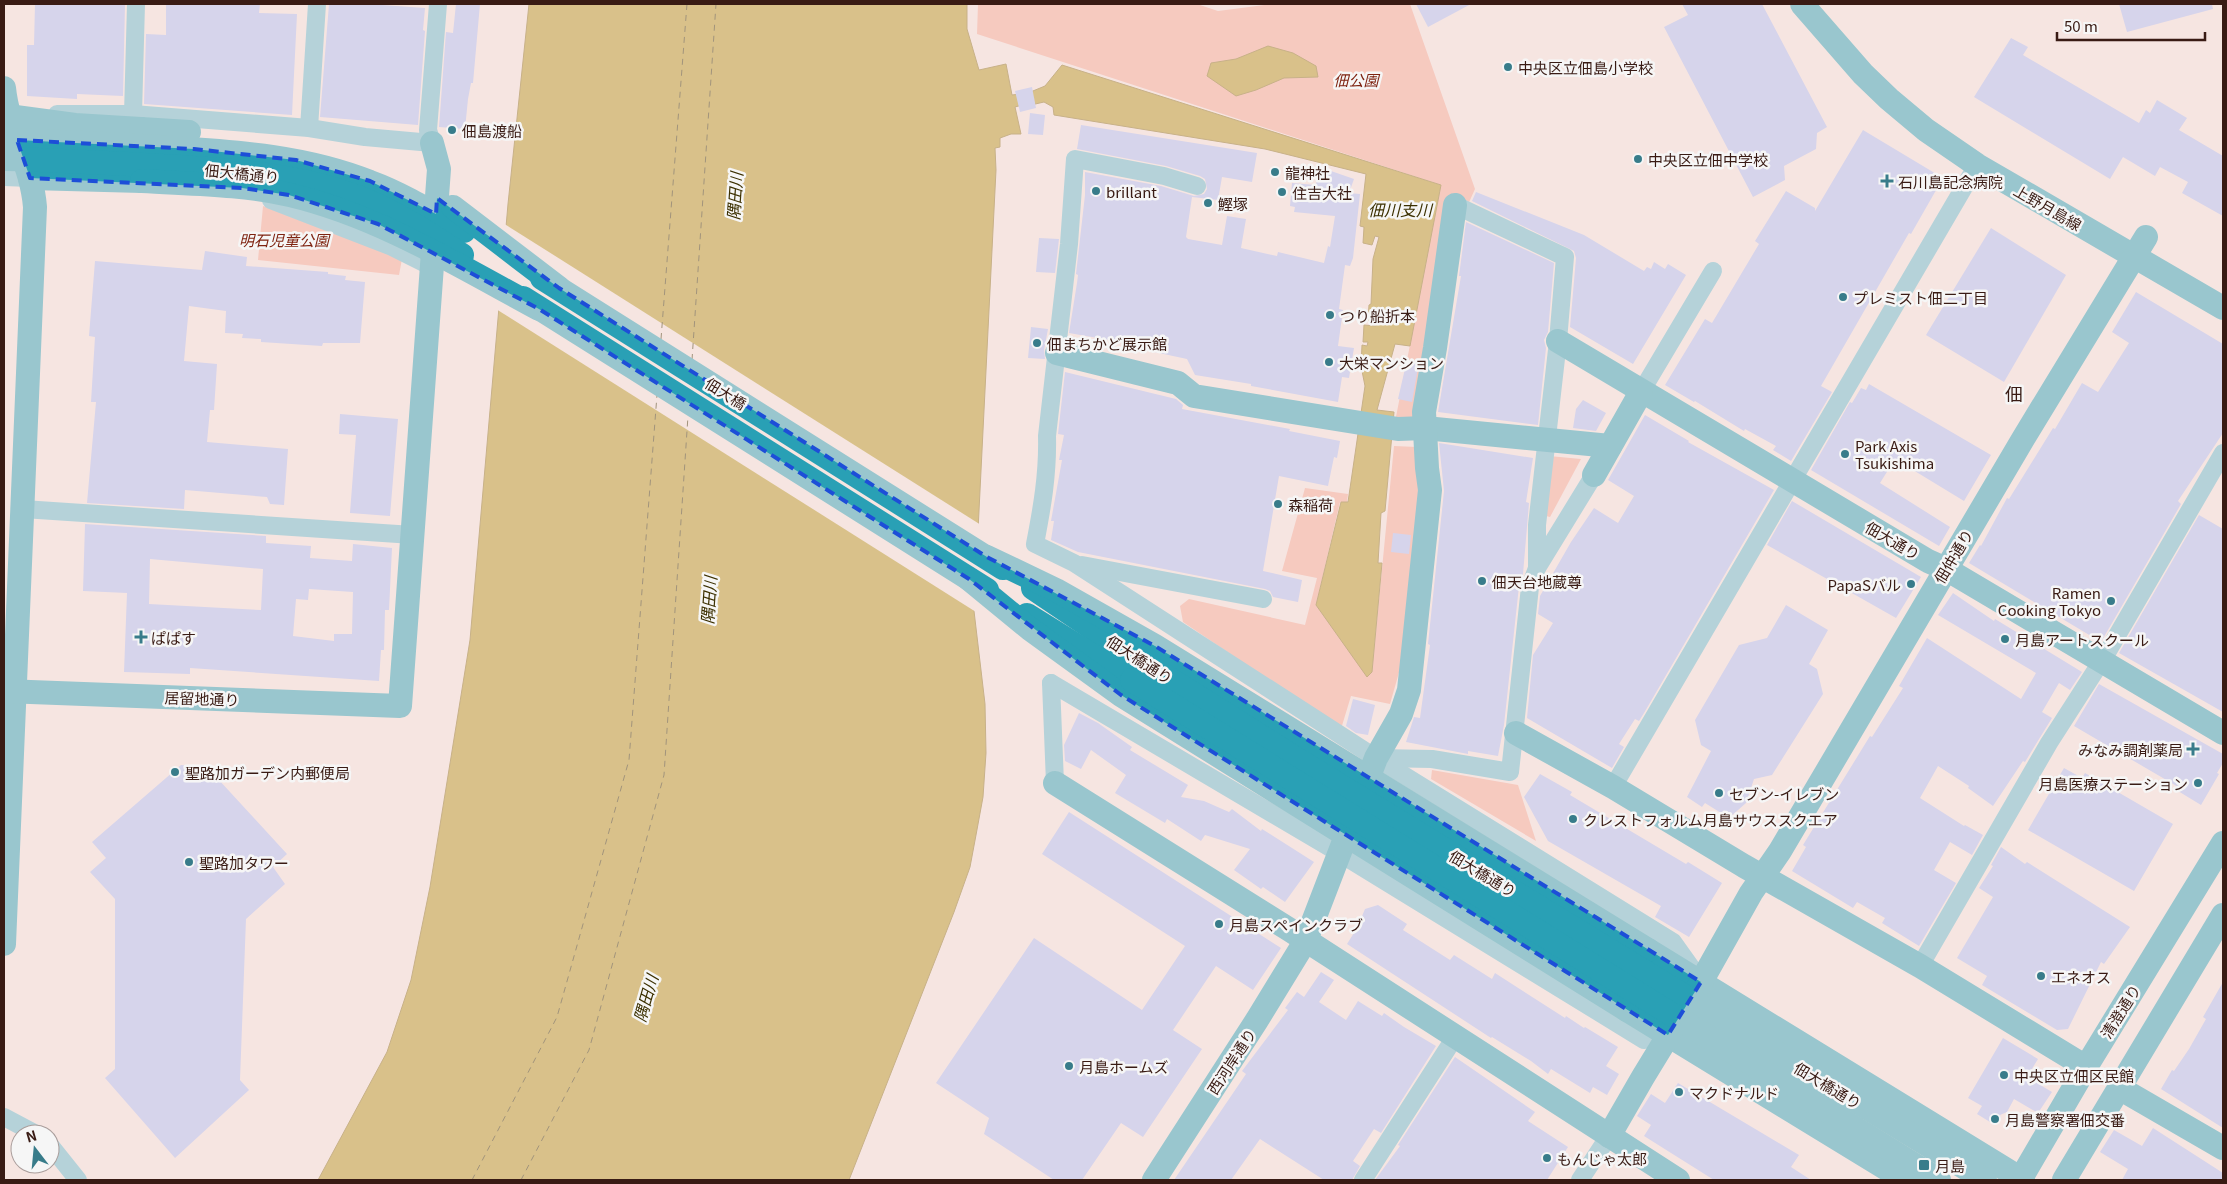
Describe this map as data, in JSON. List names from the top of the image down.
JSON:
{
  "streets": {
    "main road": [
      "佃大橋通り",
      "上野月島線",
      "佃大橋",
      "佃大通り",
      "佃仲通り",
      "居留地通り",
      "清澄通り",
      "西河岸通り"
    ]
  },
  "crossings": [
    ["佃大橋通り", "佃大橋"],
    ["上野月島線", "佃仲通り"],
    ["佃大通り", "佃仲通り"]
  ],
  "districts": ["佃"],
  "water": ["隅田川", "佃川支川"],
  "parks": ["佃公園", "明石児童公園"],
  "places": {
    "other": [
      "中央区立佃島小学校",
      "佃島渡船",
      "中央区立佃中学校",
      "龍神社",
      "brillant",
      "住吉大社",
      "鰹塚",
      "プレミスト佃二丁目",
      "つり船折本",
      "佃まちかど展示館",
      "大栄マンション",
      "Park Axis Tsukishima",
      "森稲荷",
      "佃天台地蔵尊",
      "PapaSバル",
      "Ramen Cooking Tokyo",
      "月島アートスクール",
      "聖路加ガーデン内郵便局",
      "月島医療ステーション",
      "セブン-イレブン",
      "クレストフォルム月島サウススクエア",
      "聖路加タワー",
      "月島スペインクラブ",
      "エネオス",
      "月島ホームズ",
      "中央区立佃区民館",
      "マクドナルド",
      "月島警察署佃交番",
      "もんじゃ太郎"
    ],
    "health": ["石川島記念病院", "ぱぱす", "みなみ調剤薬局"],
    "transit": ["月島"]
  },
  "scale_bar": "50 m",
  "north": "top"
}
